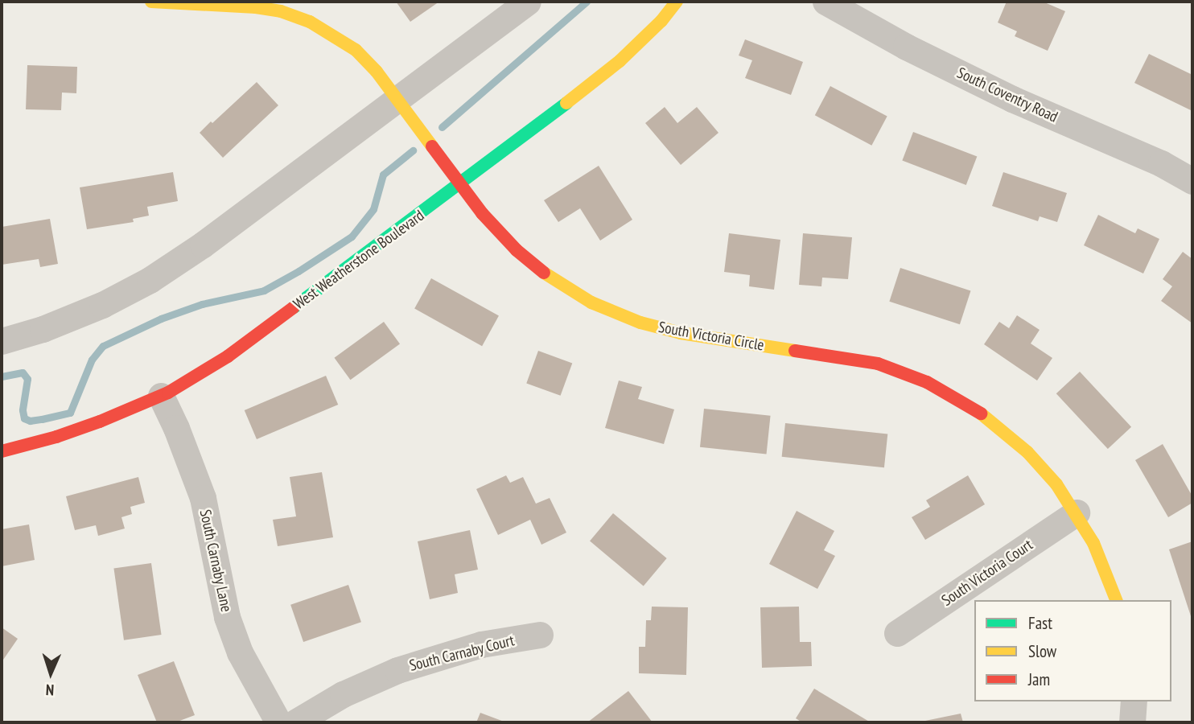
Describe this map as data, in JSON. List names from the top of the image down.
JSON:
{
  "streets": {
    "street": [
      "South Coventry Road",
      "West Weatherstone Boulevard",
      "South Victoria Circle",
      "South Carnaby Lane",
      "South Victoria Court",
      "South Carnaby Court"
    ]
  },
  "crossings": [
    ["West Weatherstone Boulevard", "South Victoria Circle"],
    ["West Weatherstone Boulevard", "South Carnaby Lane"],
    ["South Victoria Circle", "South Victoria Court"]
  ],
  "legend": ["Fast", "Slow", "Jam"],
  "north": "bottom"
}
